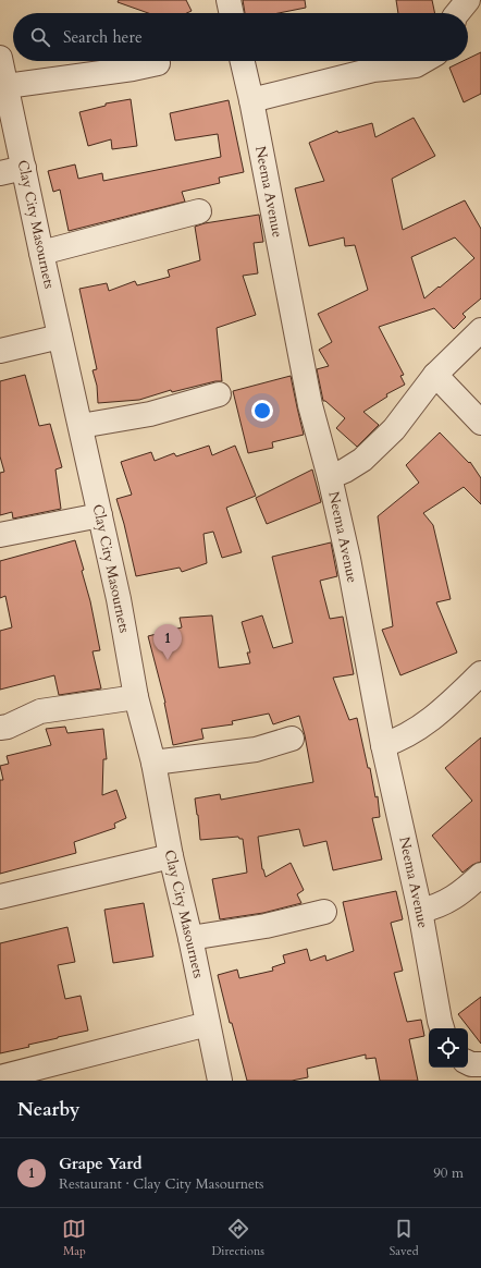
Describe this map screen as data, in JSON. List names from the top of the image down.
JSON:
{
  "streets": {
    "street": ["Neema Avenue", "Clay City Masournets"]
  },
  "page": {
    "search": "Search here",
    "pins": "1",
    "heading": "Nearby",
    "list": [
      {
        "mark": "1",
        "name": "Grape Yard",
        "note": "Restaurant · Clay City Masournets",
        "value": "90 m"
      }
    ],
    "nav": ["Map", "Directions", "Saved"]
  }
}
